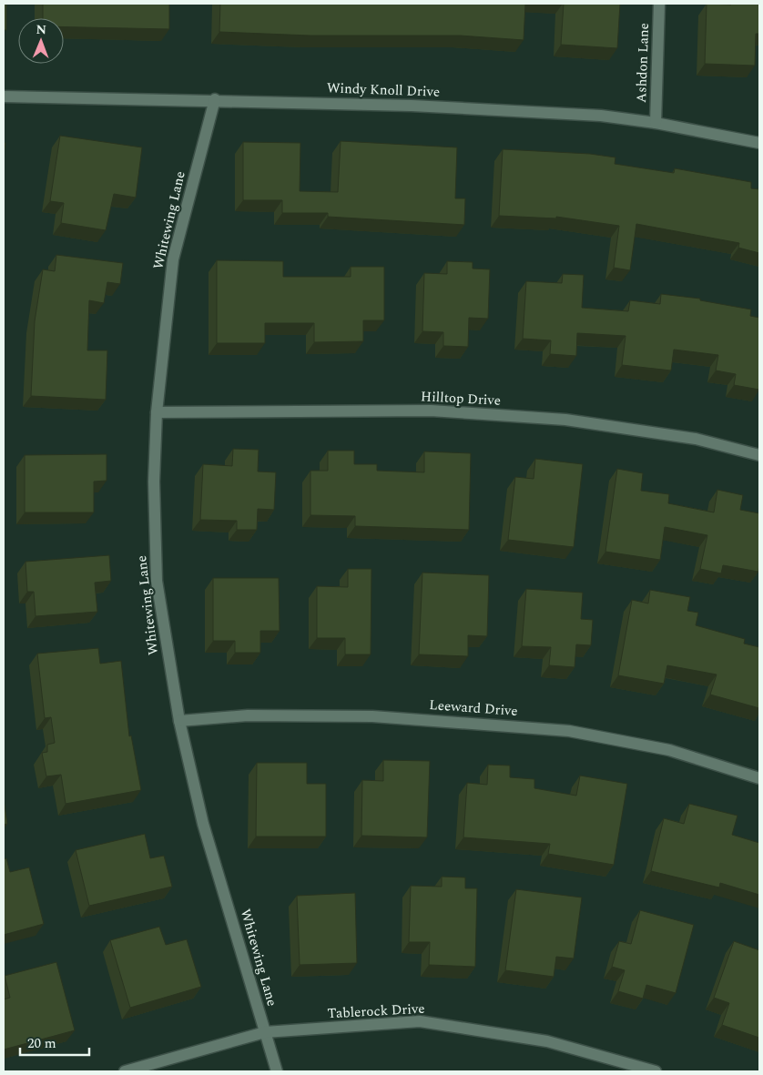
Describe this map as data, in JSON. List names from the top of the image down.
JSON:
{
  "streets": {
    "street": [
      "Ashdon Lane",
      "Windy Knoll Drive",
      "Whitewing Lane",
      "Hilltop Drive",
      "Leeward Drive",
      "Tablerock Drive"
    ]
  },
  "crossings": [
    ["Ashdon Lane", "Windy Knoll Drive"],
    ["Windy Knoll Drive", "Whitewing Lane"],
    ["Whitewing Lane", "Hilltop Drive"],
    ["Whitewing Lane", "Leeward Drive"],
    ["Whitewing Lane", "Tablerock Drive"]
  ],
  "scale_bar": "20 m",
  "north": "top"
}
